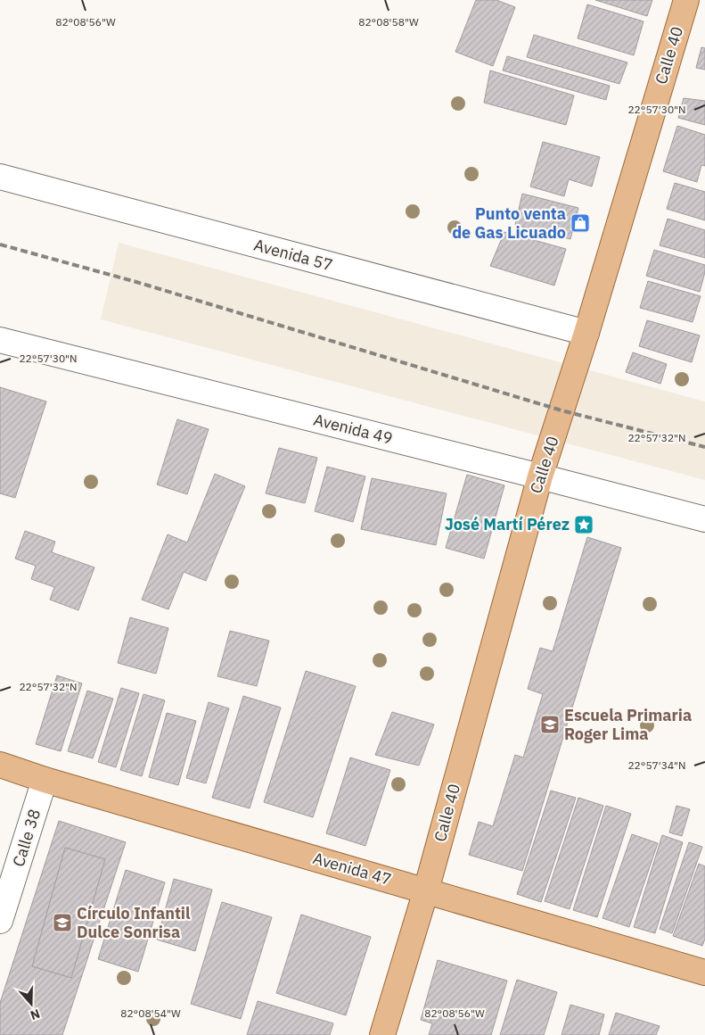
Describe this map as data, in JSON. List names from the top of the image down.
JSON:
{
  "streets": {
    "main road": ["Calle 40", "Avenida 47"],
    "street": ["Avenida 57", "Avenida 49", "Calle 38"]
  },
  "crossings": [
    ["Calle 40", "Avenida 57"],
    ["Calle 40", "Avenida 49"],
    ["Calle 40", "Avenida 47"],
    ["Calle 38", "Avenida 47"]
  ],
  "places": {
    "shop": ["Punto venta de Gas Licuado"],
    "place": ["José Martí Pérez"],
    "school or university": ["Escuela Primaria Roger Lima", "Círculo Infantil Dulce Sonrisa"]
  },
  "north": "bottom",
  "coordinates": [
    "82°08'58\"W",
    "82°08'56\"W",
    "22°57'30\"N",
    "22°57'32\"N",
    "22°57'34\"N",
    "82°08'54\"W"
  ]
}
